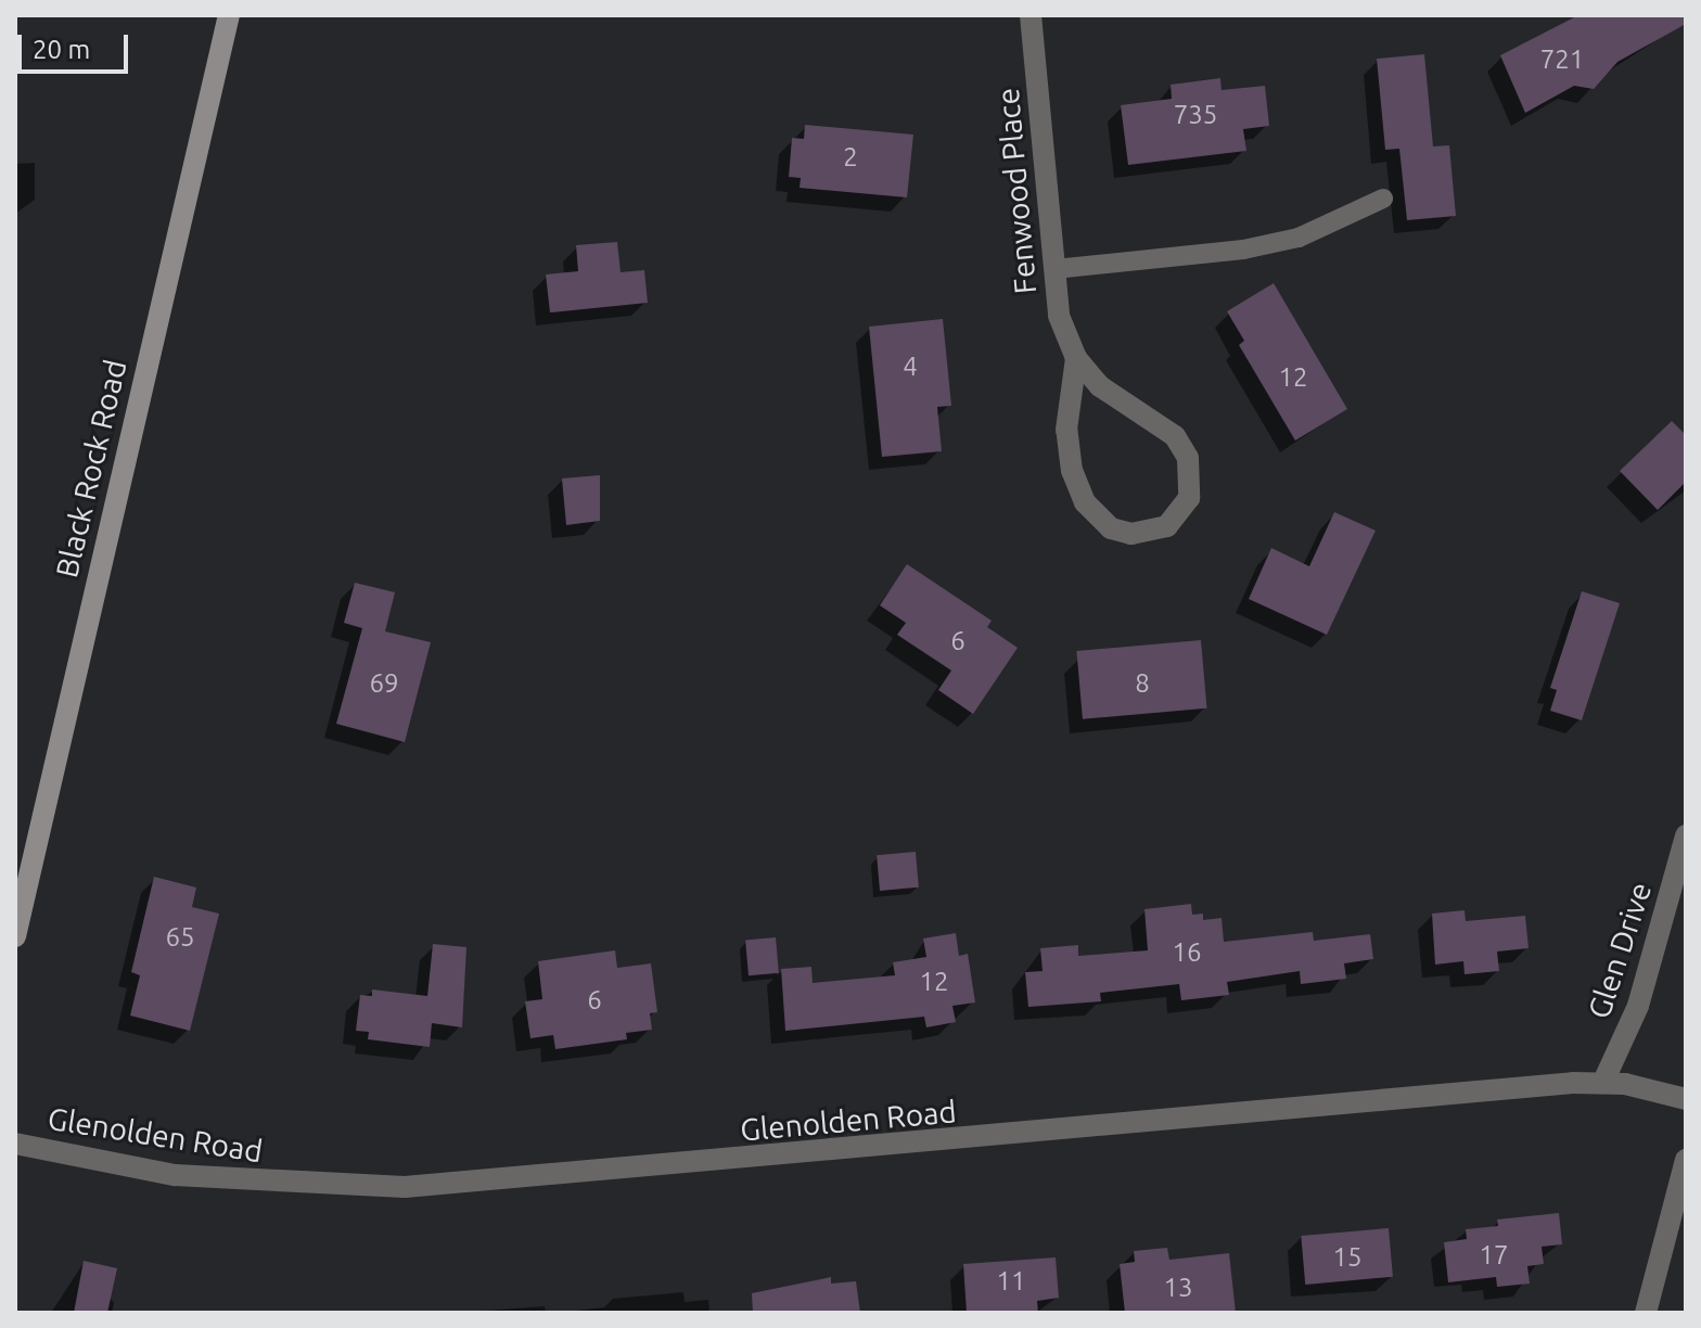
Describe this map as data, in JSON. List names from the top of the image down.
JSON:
{
  "streets": {
    "street": [
      "Fenwood Place",
      "Black Rock Road",
      "Glen Drive",
      "Glenolden Road"
    ]
  },
  "crossings": [
    ["Glen Drive", "Glenolden Road"]
  ],
  "house_numbers": [
    "721",
    "735",
    "2",
    "4",
    "12",
    "6",
    "69",
    "8",
    "65",
    "16",
    "12",
    "6",
    "17",
    "15",
    "11",
    "13"
  ],
  "scale_bar": "20 m"
}
